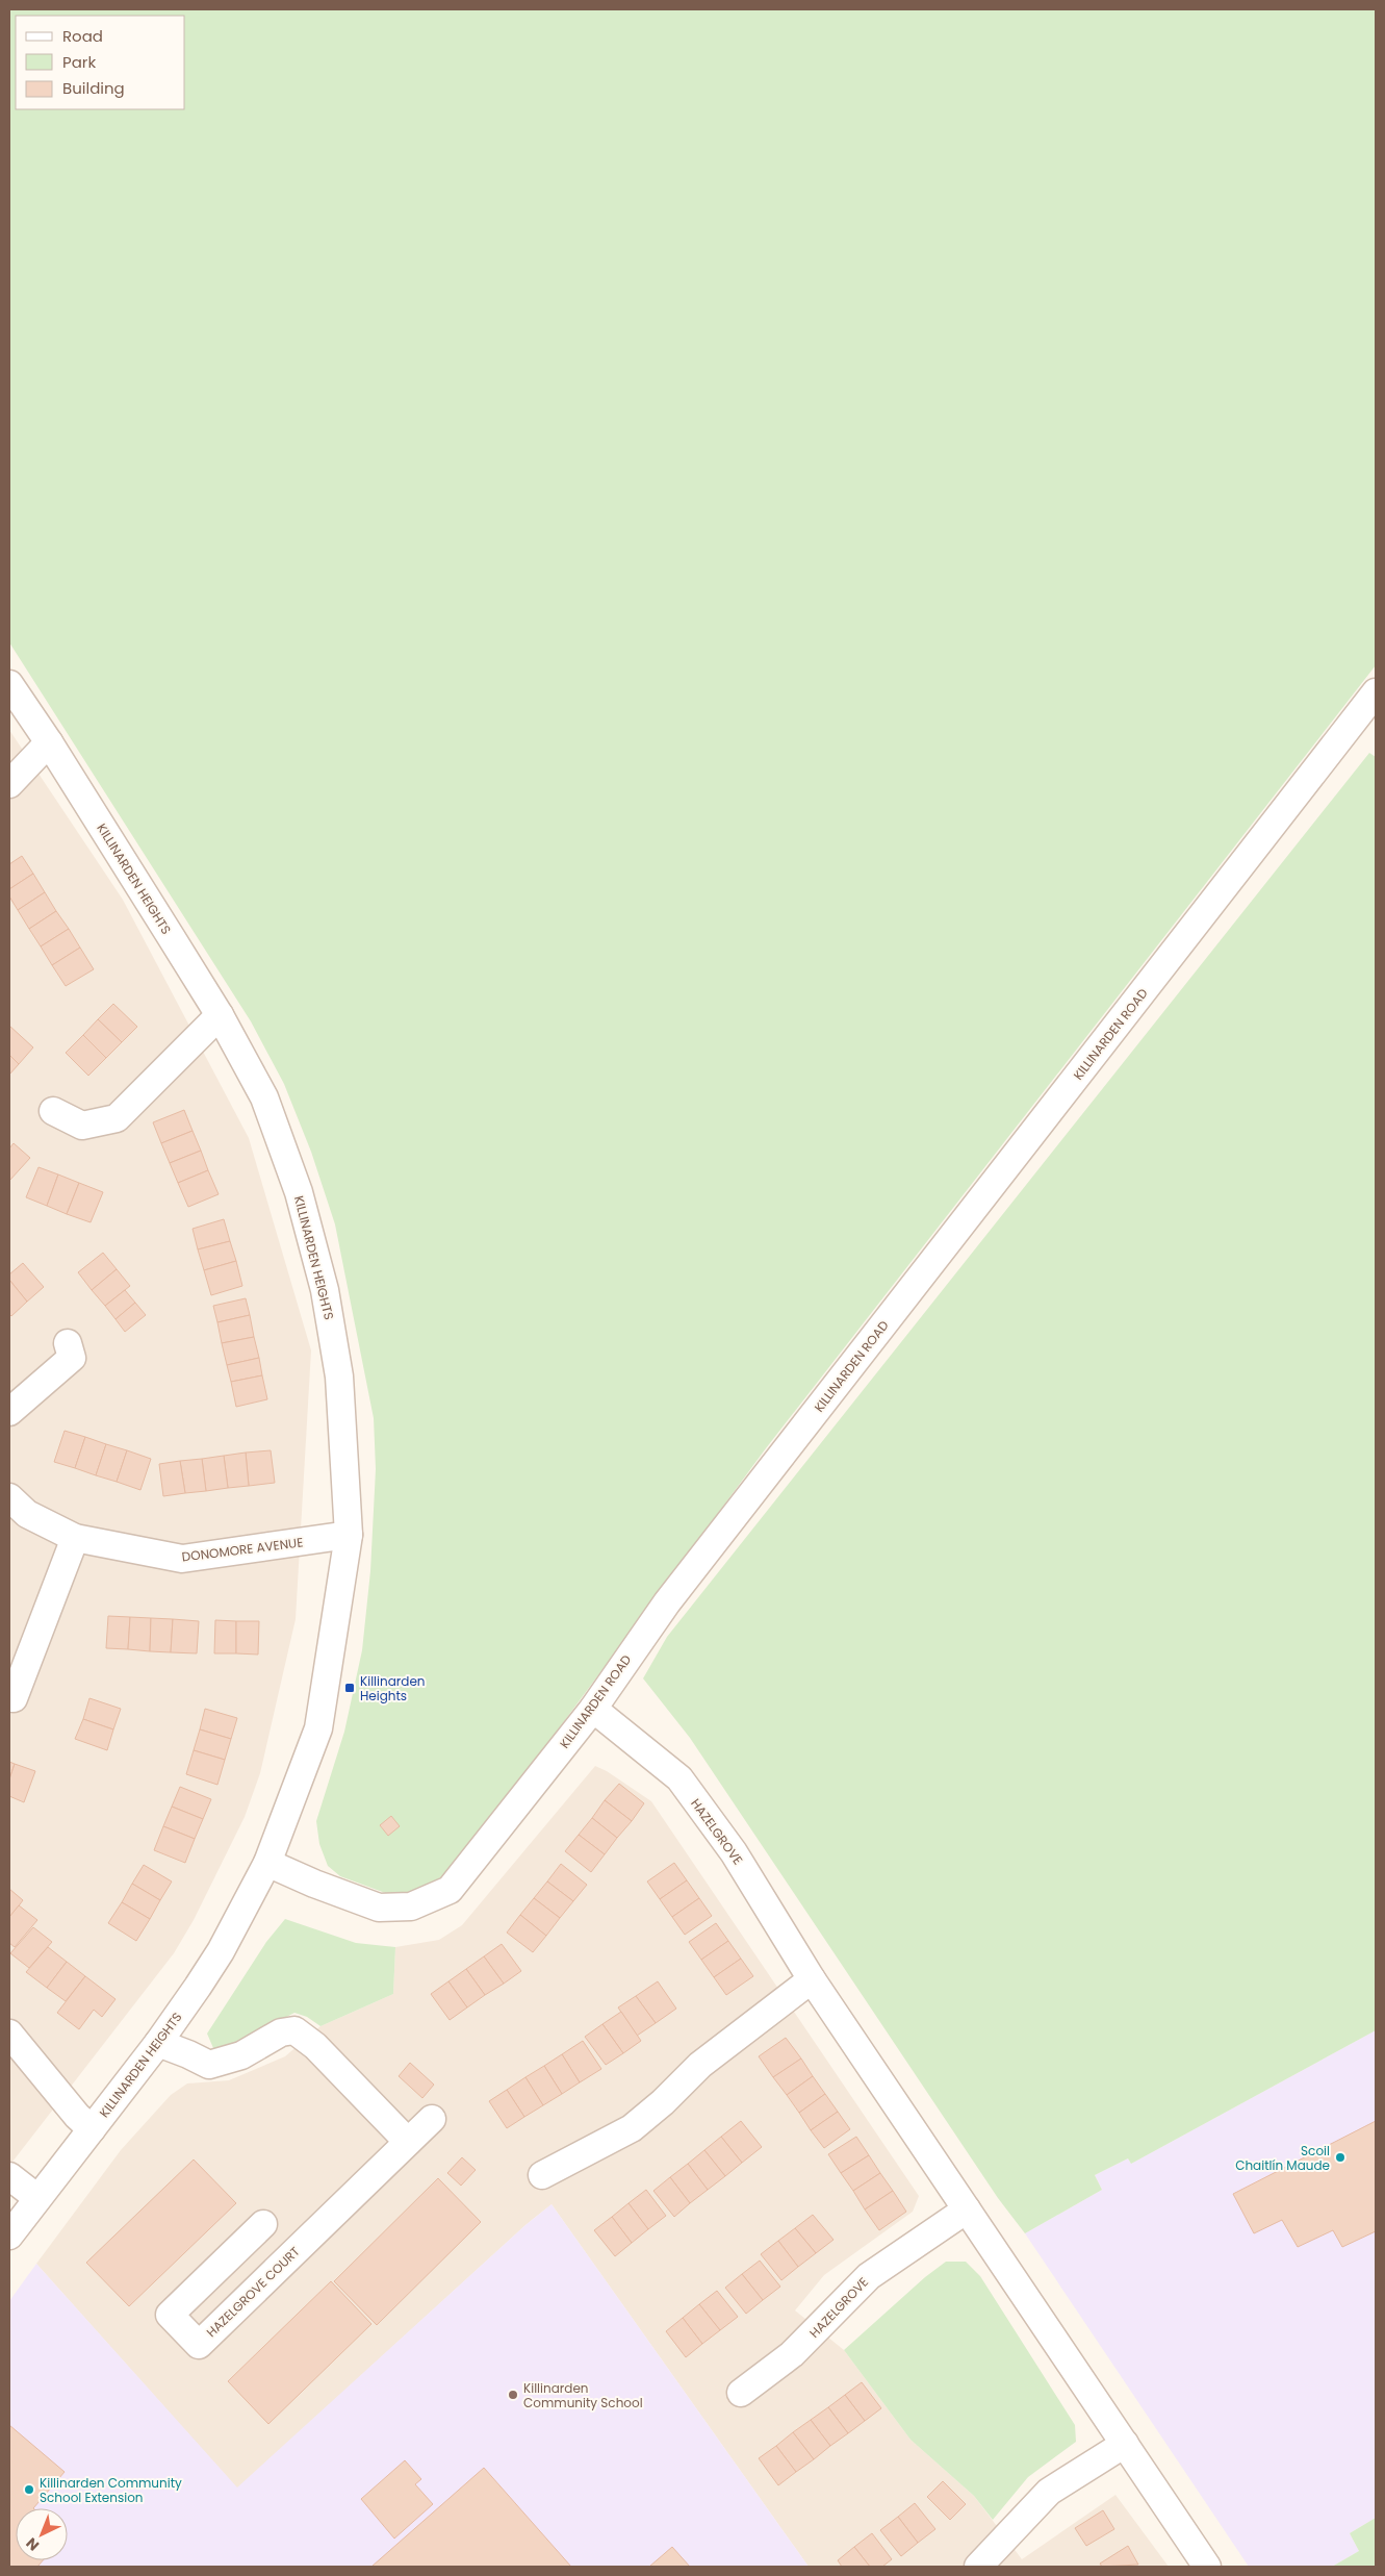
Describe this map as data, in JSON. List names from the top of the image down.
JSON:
{
  "streets": {
    "street": [
      "KILLINARDEN HEIGHTS",
      "KILLINARDEN ROAD",
      "DONOMORE AVENUE",
      "HAZELGROVE",
      "HAZELGROVE COURT"
    ]
  },
  "crossings": [
    ["KILLINARDEN HEIGHTS", "KILLINARDEN ROAD"],
    ["KILLINARDEN HEIGHTS", "DONOMORE AVENUE"],
    ["KILLINARDEN ROAD", "HAZELGROVE"]
  ],
  "places": {
    "transit": ["Killinarden Heights"],
    "other": ["Scoil Chaitlín Maude", "Killinarden Community School", "Killinarden Community School Extension"]
  },
  "legend": ["Road", "Park", "Building"],
  "north": "bottom left"
}
